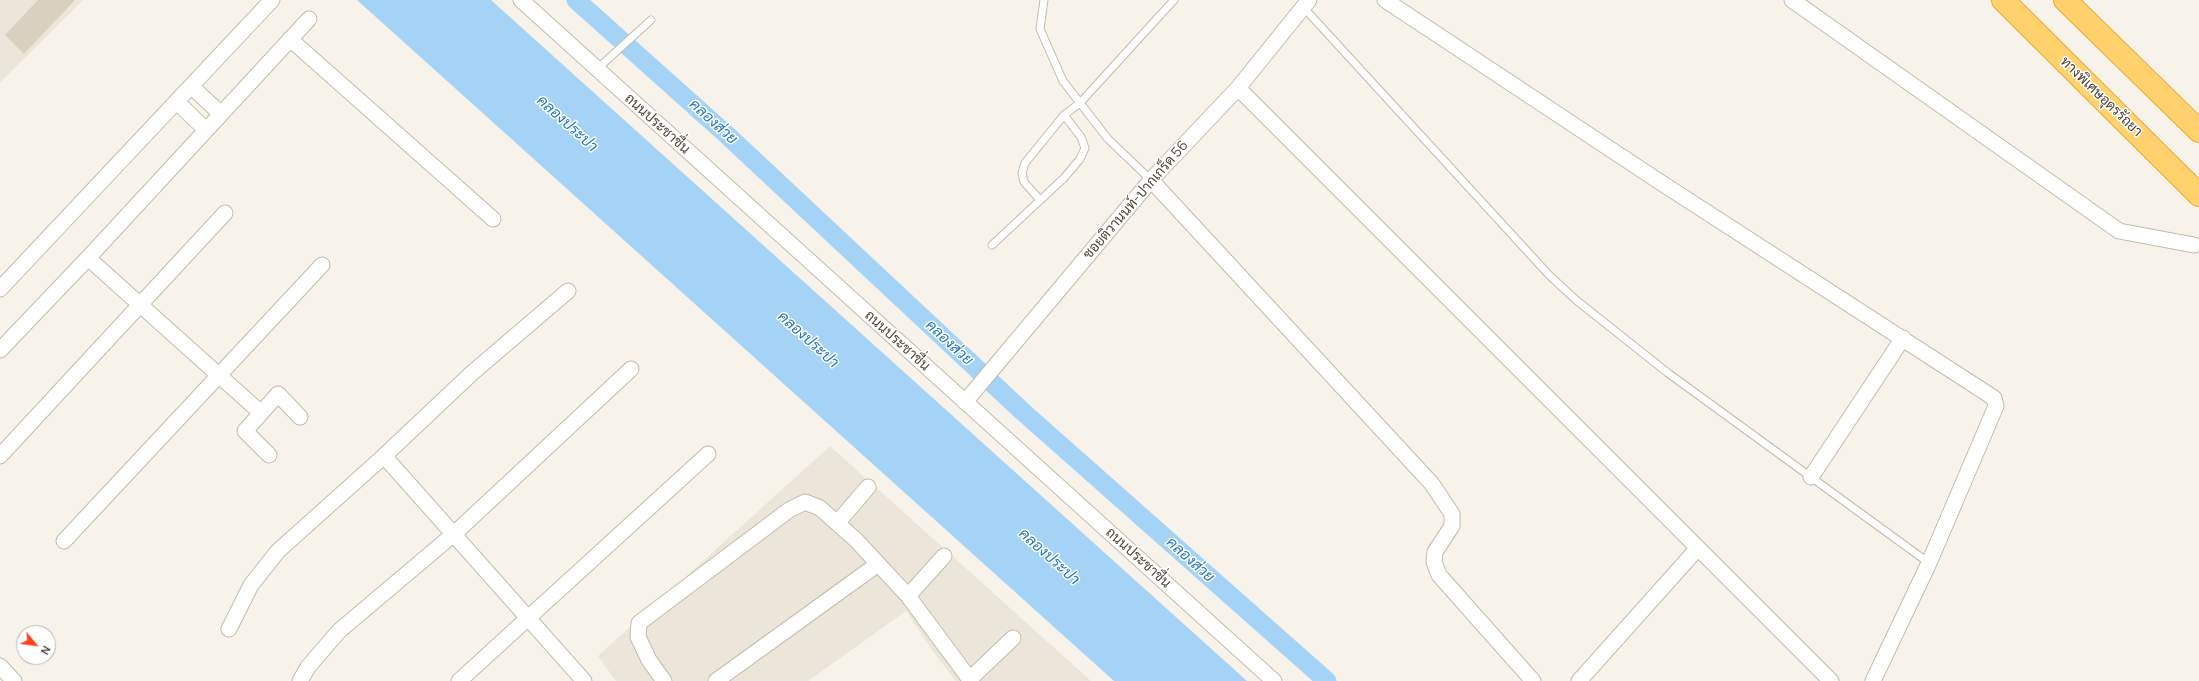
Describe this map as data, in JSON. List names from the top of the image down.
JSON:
{
  "streets": {
    "highway": ["ทางพิเศษอุดรรัถยา"],
    "street": ["ถนนประชาชื่น", "ซอยติวานนท์-ปากเกร็ด 56"]
  },
  "crossings": [
    ["ถนนประชาชื่น", "ซอยติวานนท์-ปากเกร็ด 56"]
  ],
  "water": ["คลองส่วย", "คลองประปา"],
  "north": "bottom right"
}
